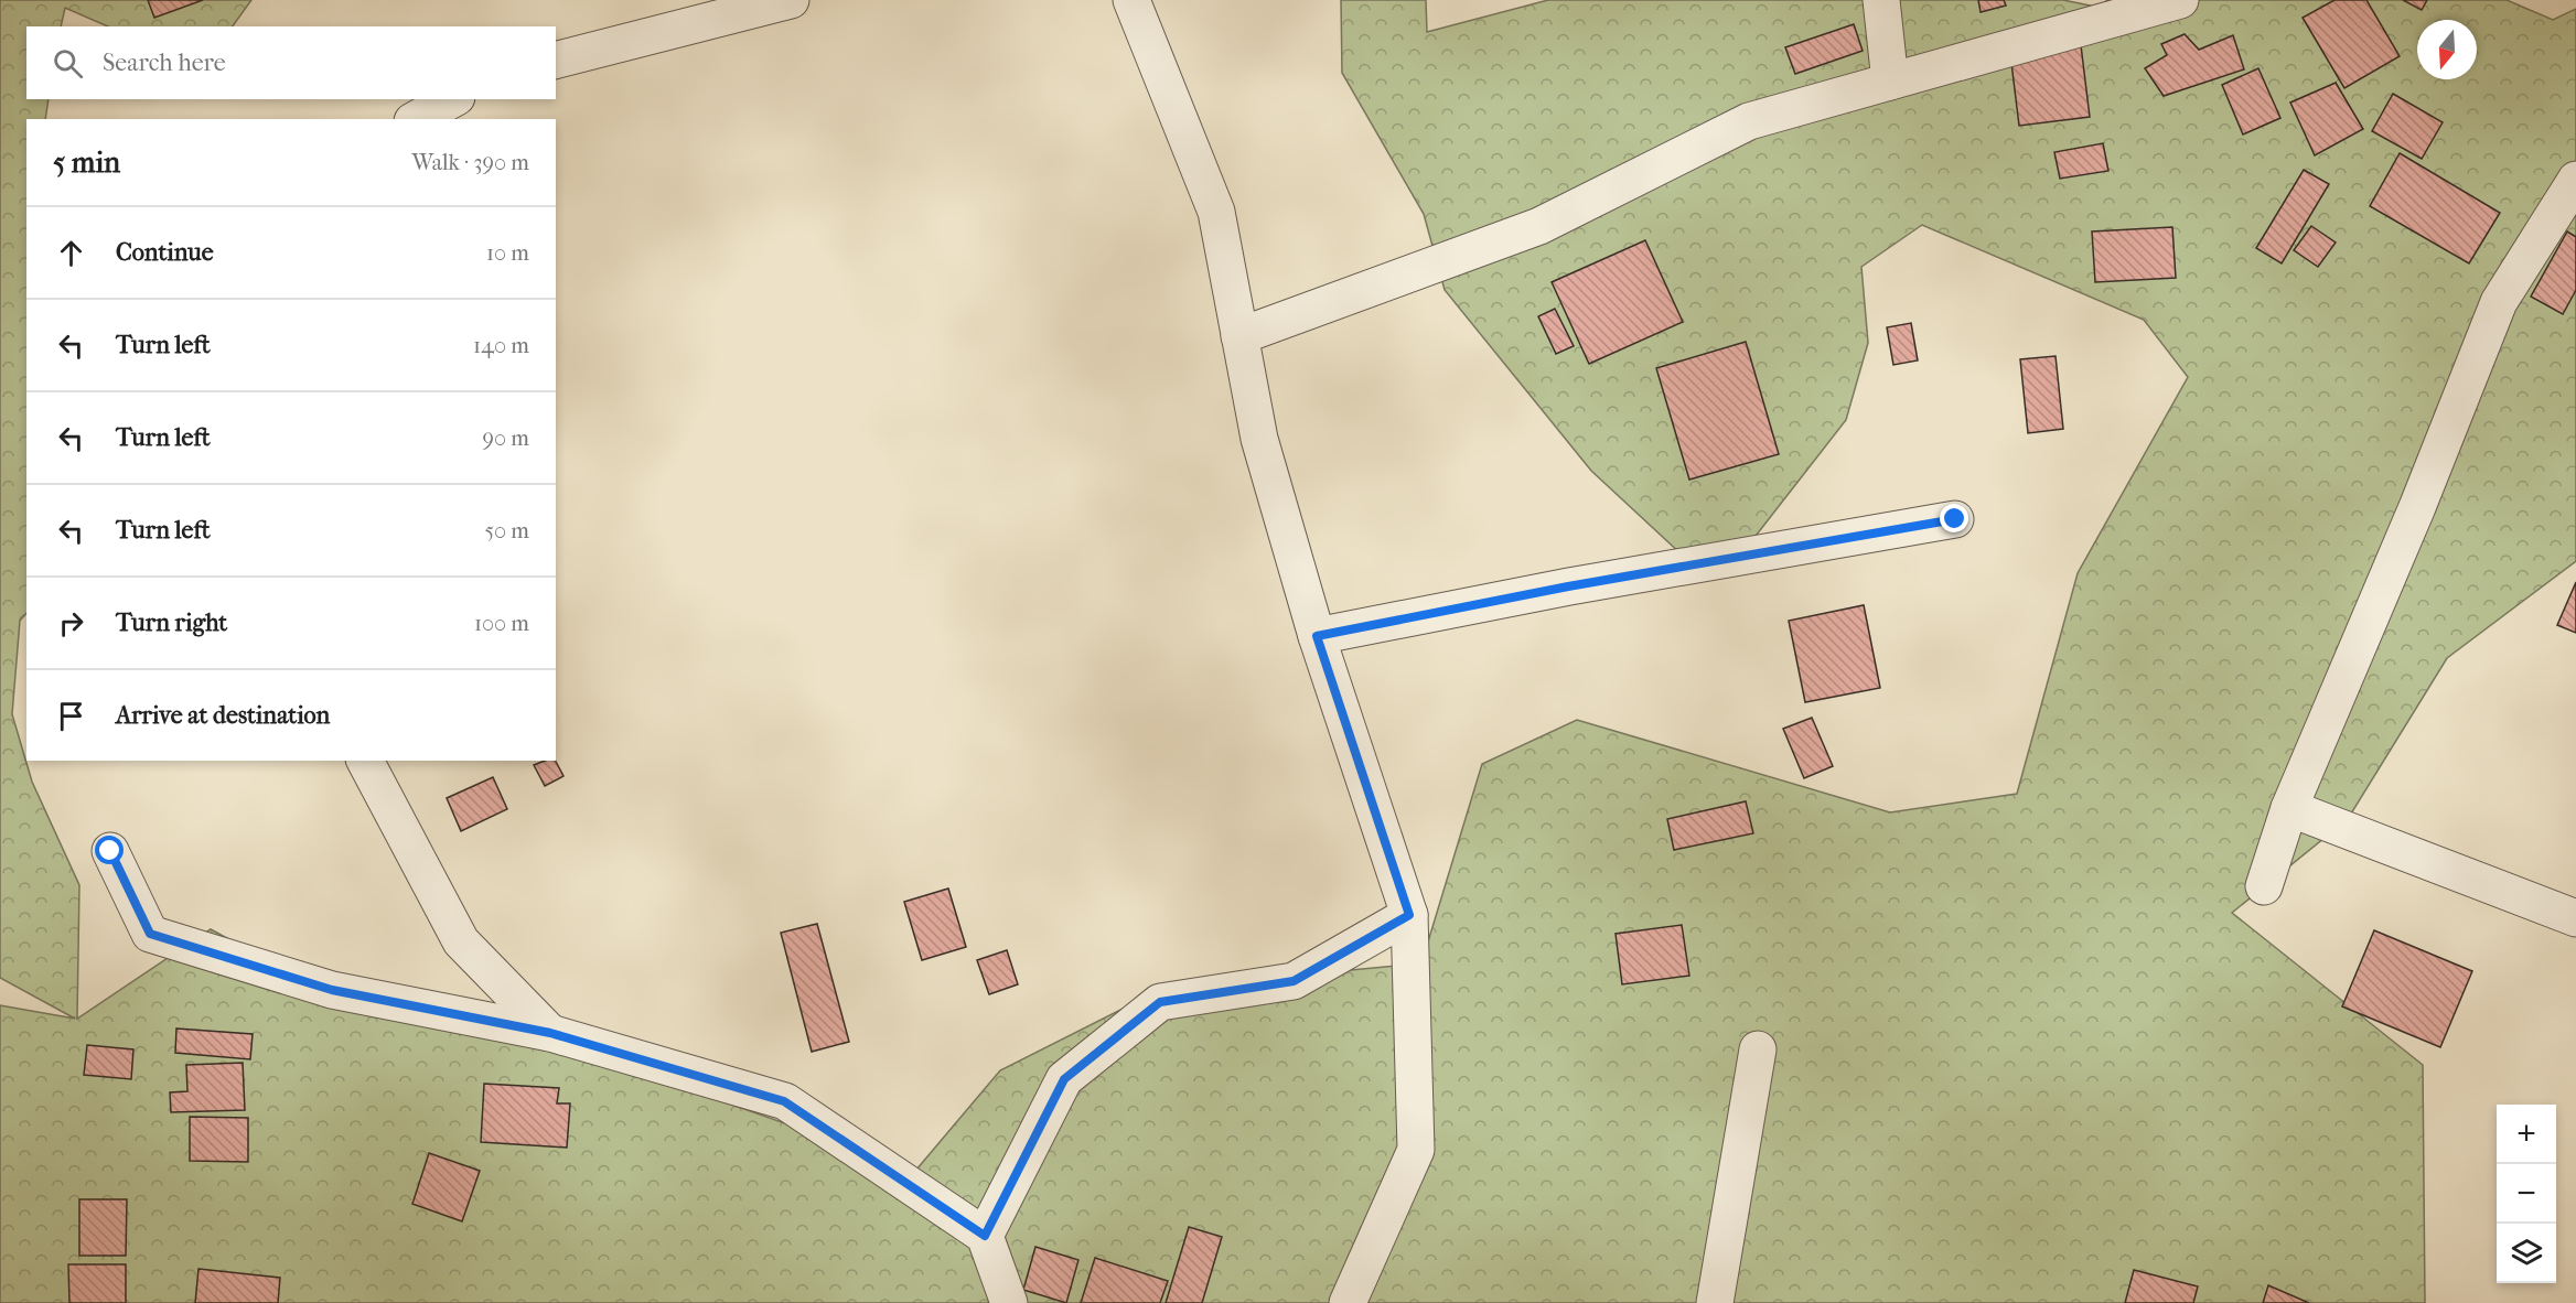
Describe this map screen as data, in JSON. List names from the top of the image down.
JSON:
{
  "north": "bottom",
  "page": {
    "search": "Search here",
    "heading": ["5 min", "Walk · 390 m"],
    "list": [
      ["Continue", "10 m"],
      ["Turn left", "140 m"],
      ["Turn left", "90 m"],
      ["Turn left", "50 m"],
      ["Turn right", "100 m"],
      "Arrive at destination"
    ],
    "map_buttons": ["+", "−"]
  }
}
